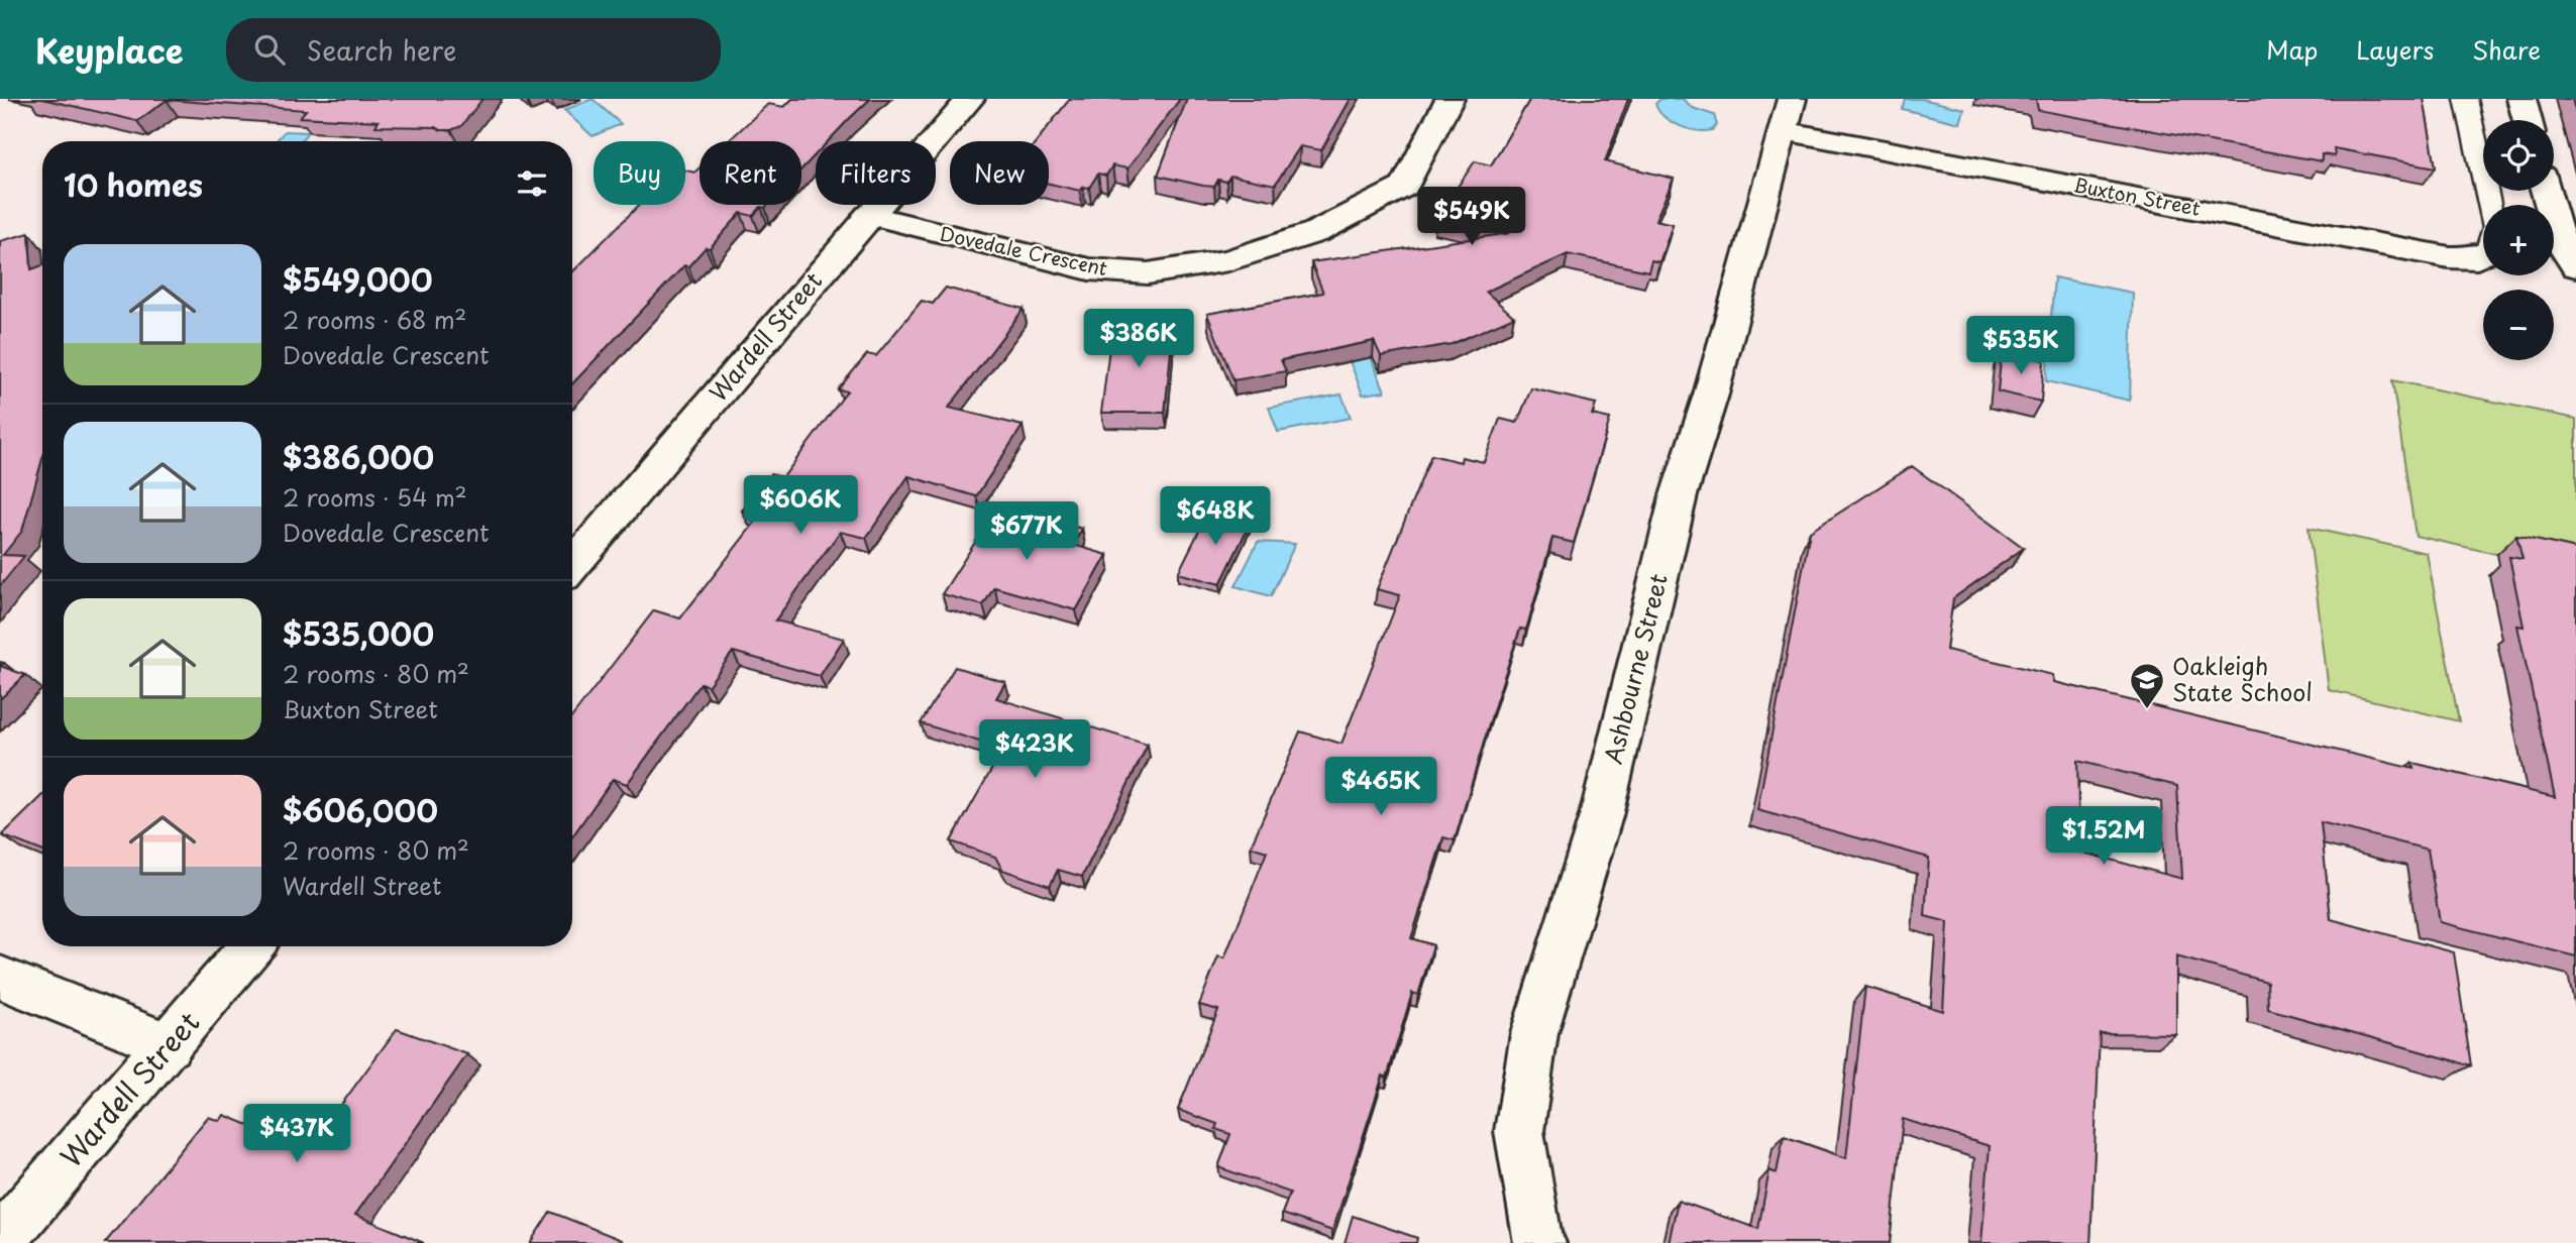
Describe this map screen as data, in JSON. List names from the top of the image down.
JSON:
{
  "streets": {
    "main road": [
      "Buxton Street",
      "Dovedale Crescent",
      "Wardell Street",
      "Ashbourne Street"
    ]
  },
  "crossings": [
    ["Buxton Street", "Ashbourne Street"],
    ["Dovedale Crescent", "Wardell Street"]
  ],
  "places": {
    "school or university": ["Oakleigh State School"]
  },
  "page": {
    "header": "Keyplace",
    "search": "Search here",
    "nav": ["Map", "Layers", "Share"],
    "map_buttons": ["+", "−"],
    "chip": [
      "Buy",
      "Rent",
      "Filters",
      "New"
    ],
    "heading": "10 homes",
    "price": [
      "$549K",
      "$386K",
      "$535K",
      "$606K",
      "$648K",
      "$677K",
      "$423K",
      "$465K",
      "$1.52M",
      "$437K"
    ],
    "list": [
      {
        "name": "$549,000",
        "note": "2 rooms · 68 m² · Dovedale Crescent"
      },
      {
        "name": "$386,000",
        "note": "2 rooms · 54 m² · Dovedale Crescent"
      },
      {
        "name": "$535,000",
        "note": "2 rooms · 80 m² · Buxton Street"
      },
      {
        "name": "$606,000",
        "note": "2 rooms · 80 m² · Wardell Street"
      }
    ]
  }
}
